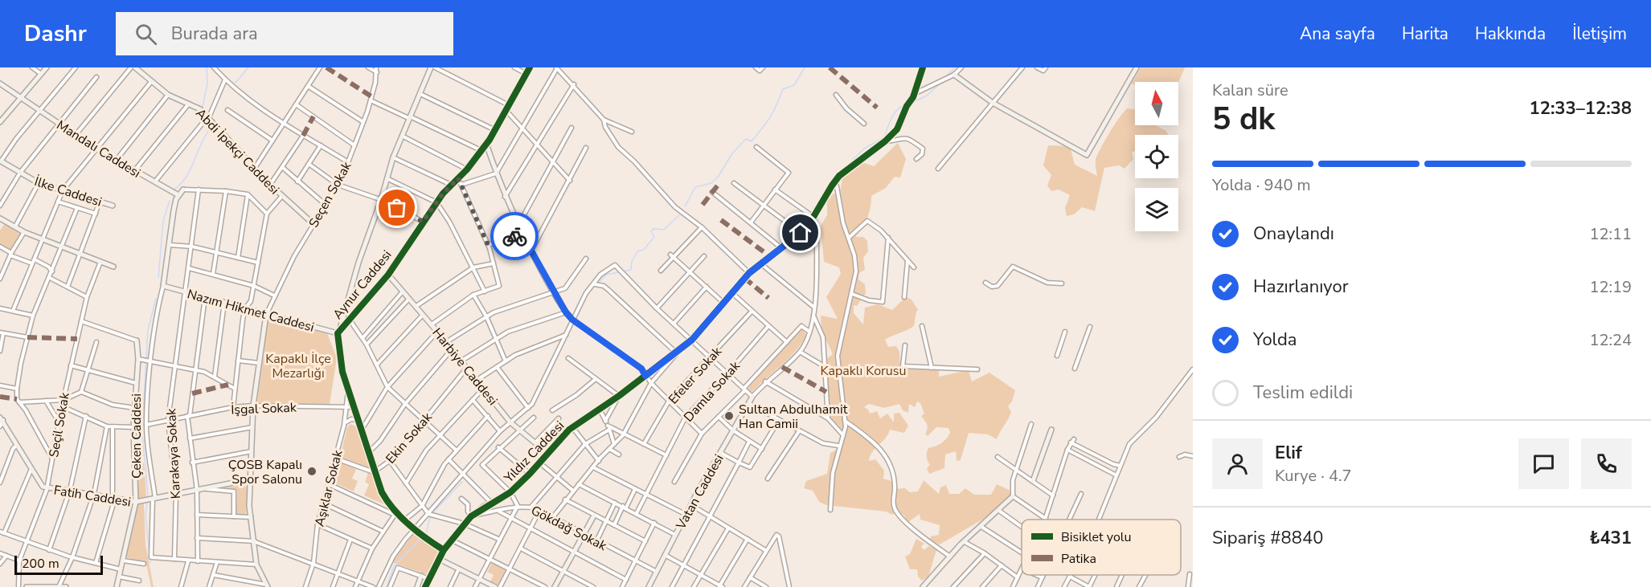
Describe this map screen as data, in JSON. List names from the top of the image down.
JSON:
{
  "streets": {
    "street": [
      "Mandalı Caddesi",
      "Abdi İpekçi Caddesi",
      "İlke Caddesi",
      "Seçen Sokak",
      "Aynur Caddesi",
      "Nazım Hikmet Caddesi",
      "Harbiye Caddesi",
      "Efeler Sokak",
      "Damla Sokak",
      "İşgal Sokak",
      "Seçil Sokak",
      "Çeken Caddesi",
      "Ekin Sokak",
      "Yıldız Caddesi",
      "Karakaya Sokak",
      "Aşıklar Sokak",
      "Vatan Caddesi",
      "Fatih Caddesi",
      "Gökdağ Sokak"
    ]
  },
  "crossings": [
    ["Abdi İpekçi Caddesi", "Seçen Sokak"],
    ["Seçen Sokak", "Nazım Hikmet Caddesi"],
    ["Aynur Caddesi", "Nazım Hikmet Caddesi"],
    ["Aynur Caddesi", "Harbiye Caddesi"],
    ["Aynur Caddesi", "İşgal Sokak"],
    ["Aynur Caddesi", "Ekin Sokak"],
    ["Aynur Caddesi", "Yıldız Caddesi"],
    ["Aynur Caddesi", "Aşıklar Sokak"],
    ["Nazım Hikmet Caddesi", "Karakaya Sokak"],
    ["Harbiye Caddesi", "Ekin Sokak"],
    ["Harbiye Caddesi", "Yıldız Caddesi"],
    ["İşgal Sokak", "Karakaya Sokak"],
    ["İşgal Sokak", "Aşıklar Sokak"],
    ["Seçil Sokak", "Fatih Caddesi"],
    ["Çeken Caddesi", "Fatih Caddesi"],
    ["Ekin Sokak", "Aşıklar Sokak"],
    ["Yıldız Caddesi", "Gökdağ Sokak"],
    ["Karakaya Sokak", "Fatih Caddesi"],
    ["Vatan Caddesi", "Gökdağ Sokak"]
  ],
  "parks": ["Kapaklı İlçe Mezarlığı", "Kapaklı Korusu"],
  "places": ["Sultan Abdulhamit Han Camii", "ÇOSB Kapalı Spor Salonu"],
  "legend": ["Bisiklet yolu", "Patika"],
  "scale_bar": "200 m",
  "north": "top",
  "page": {
    "header": "Dashr",
    "search": "Burada ara",
    "nav": [
      "Ana sayfa",
      "Harita",
      "Hakkında",
      "İletişim"
    ],
    "heading": ["5 dk", "Kalan süre", "12:33–12:38"],
    "panel": [
      "Elif",
      "Kurye · 4.7",
      "Sipariş #8840",
      "₺431"
    ],
    "bar": "Yolda · 940 m",
    "list": [
      ["Onaylandı", "12:11"],
      ["Hazırlanıyor", "12:19"],
      ["Yolda", "12:24"],
      "Teslim edildi"
    ],
    "scale": "200 m"
  }
}
